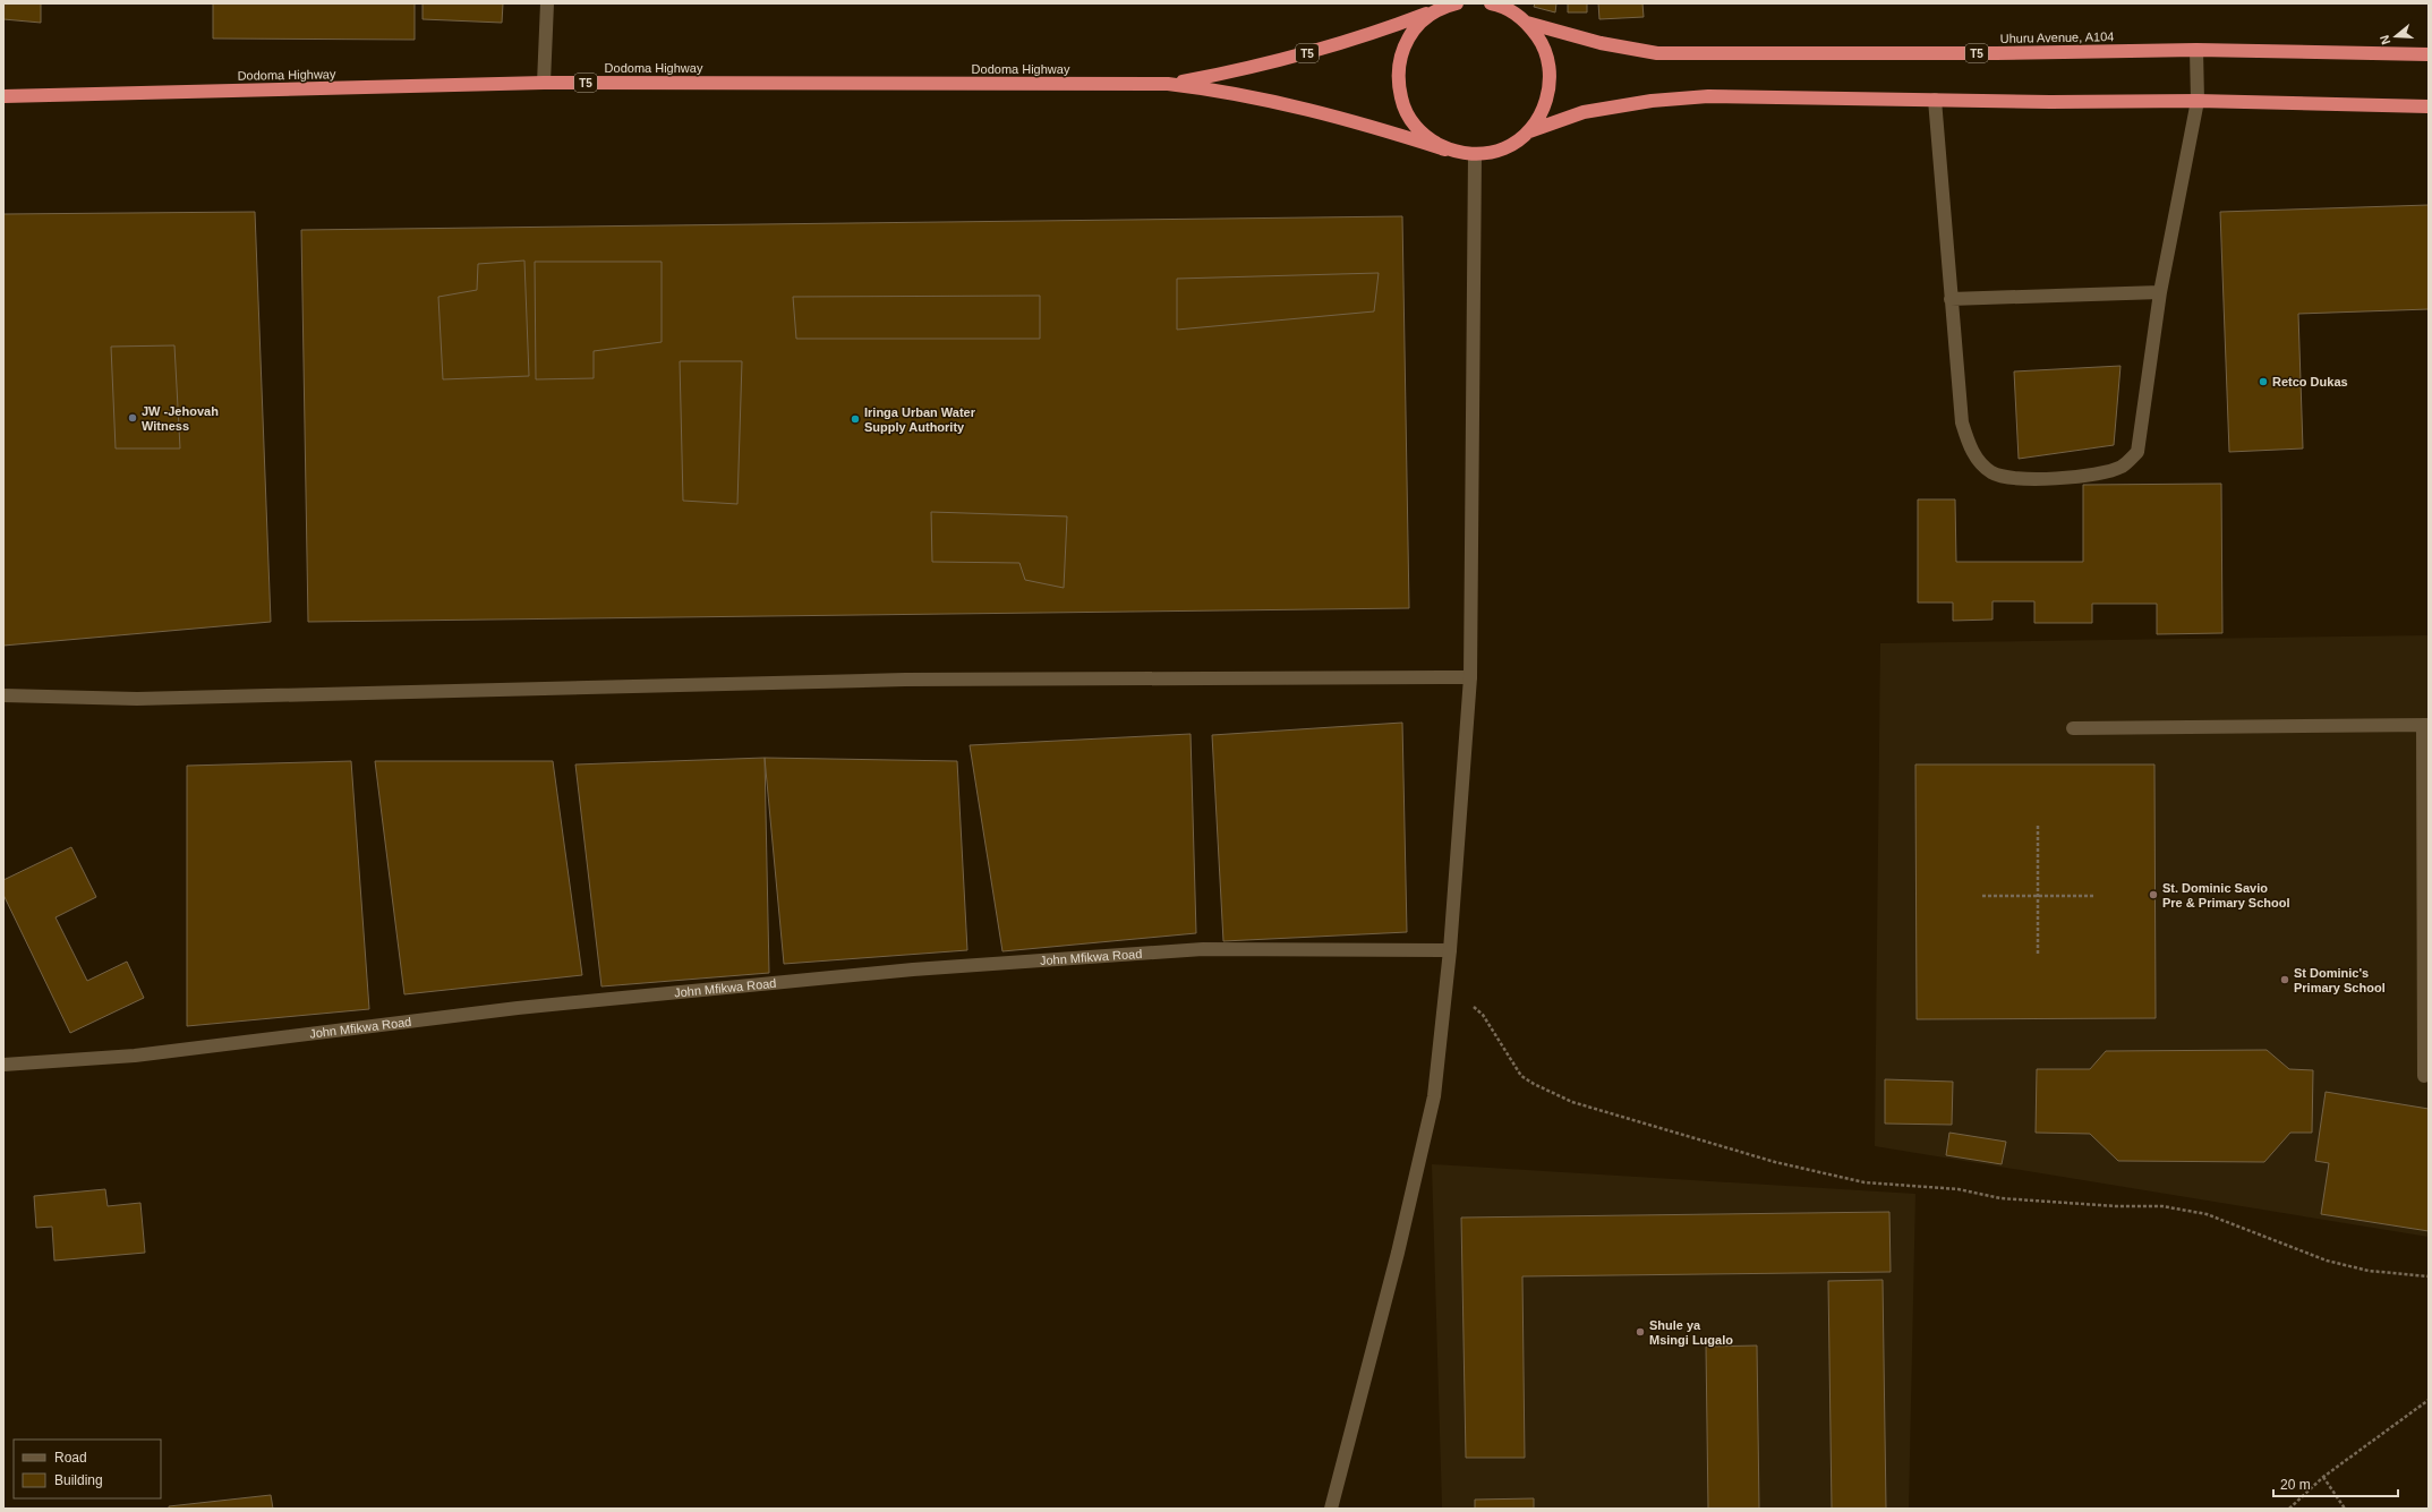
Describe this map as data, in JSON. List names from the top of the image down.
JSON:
{
  "streets": {
    "highway": ["Uhuru Avenue, A104", "T5", "Dodoma Highway"],
    "street": ["John Mfikwa Road"]
  },
  "crossings": [
    ["T5", "Dodoma Highway"]
  ],
  "places": [
    "Retco Dukas",
    "JW -Jehovah Witness",
    "Iringa Urban Water Supply Authority",
    "St. Dominic Savio Pre & Primary School",
    "St Dominic's Primary School",
    "Shule ya Msingi Lugalo"
  ],
  "legend": ["Road", "Building"],
  "scale_bar": "20 m",
  "north": "left"
}
